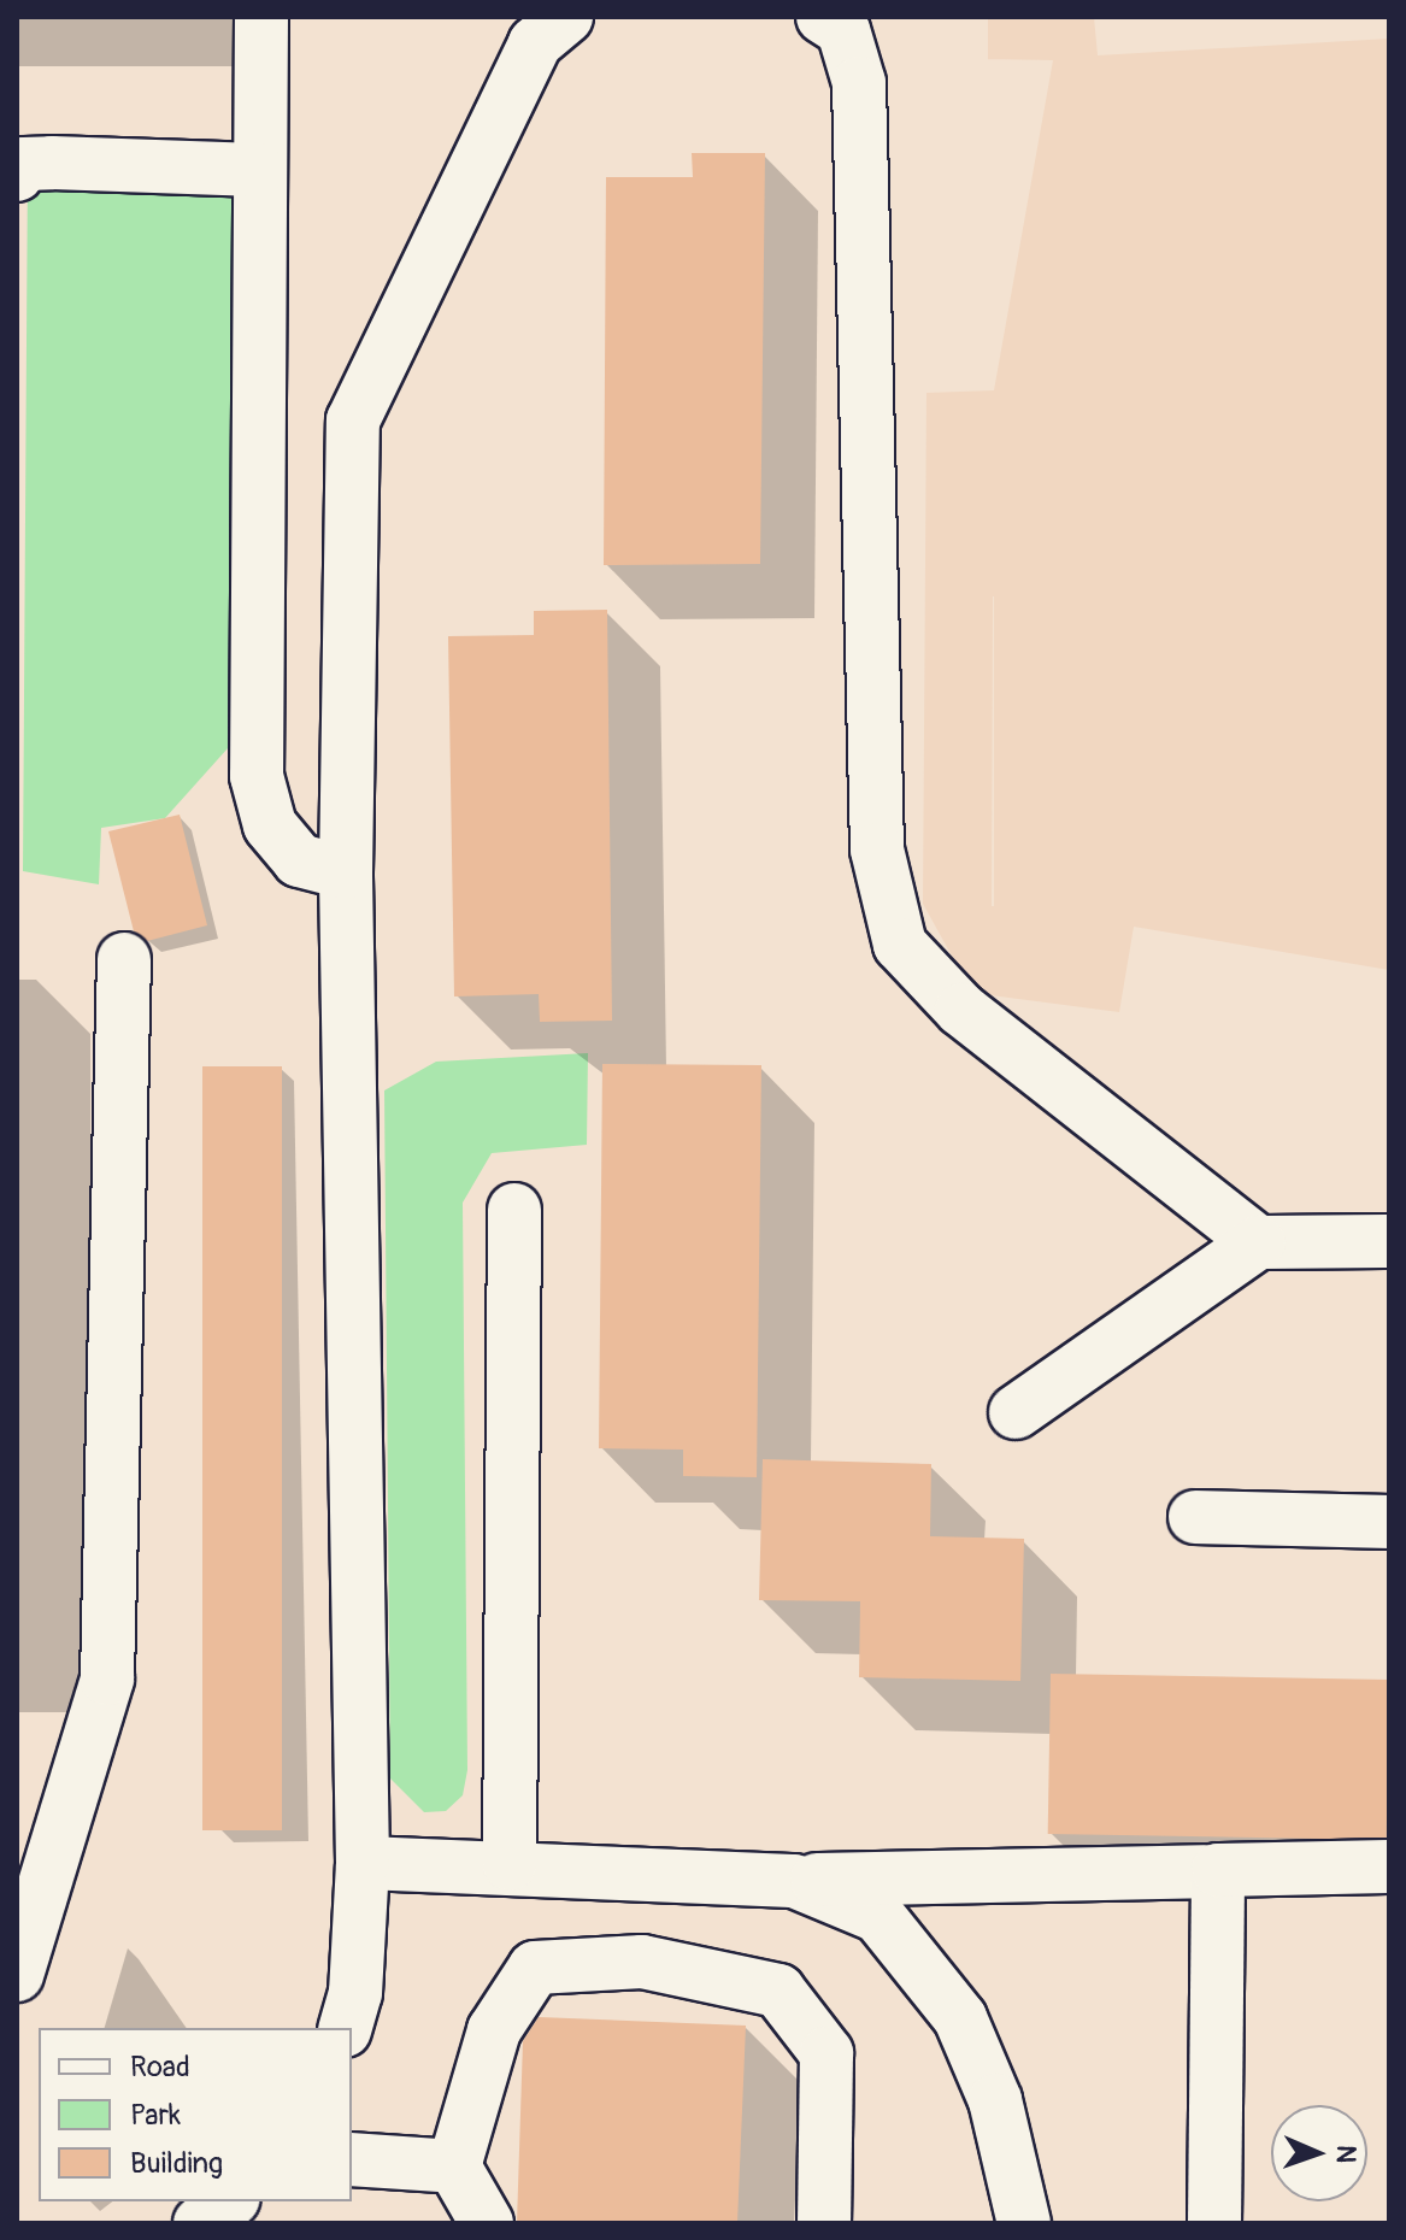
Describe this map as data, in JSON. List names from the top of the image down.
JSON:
{
  "legend": ["Road", "Park", "Building"],
  "north": "right"
}
